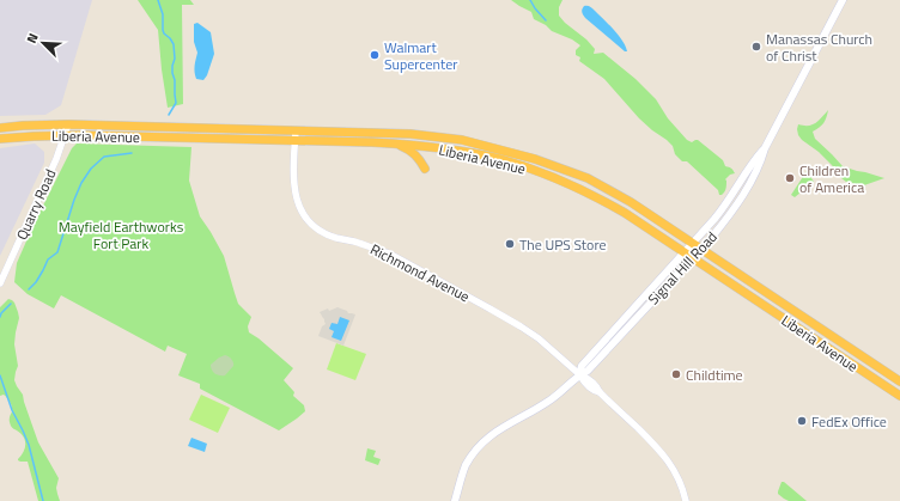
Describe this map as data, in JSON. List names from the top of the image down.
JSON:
{
  "streets": {
    "highway": ["Liberia Avenue"],
    "main road": ["Signal Hill Road"],
    "street": ["Quarry Road", "Richmond Avenue"]
  },
  "crossings": [
    ["Liberia Avenue", "Quarry Road"],
    ["Liberia Avenue", "Signal Hill Road"],
    ["Liberia Avenue", "Richmond Avenue"],
    ["Signal Hill Road", "Richmond Avenue"]
  ],
  "parks": ["Mayfield Earthworks Fort Park"],
  "places": [
    "Manassas Church of Christ",
    "Walmart Supercenter",
    "Children of America",
    "The UPS Store",
    "Childtime",
    "FedEx Office"
  ],
  "north": "top left"
}
